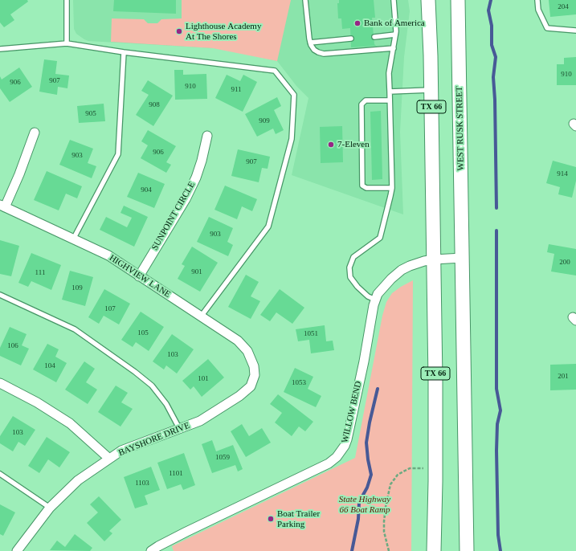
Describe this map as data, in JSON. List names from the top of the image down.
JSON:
{
  "streets": {
    "main road": ["TX 66", "WEST RUSK STREET"],
    "street": [
      "SUNPOINT CIRCLE",
      "HIGHVIEW LANE",
      "WILLOW BEND",
      "BAYSHORE DRIVE"
    ]
  },
  "crossings": [
    ["TX 66", "WILLOW BEND"],
    ["WEST RUSK STREET", "WILLOW BEND"],
    ["SUNPOINT CIRCLE", "HIGHVIEW LANE"],
    ["HIGHVIEW LANE", "BAYSHORE DRIVE"]
  ],
  "parks": ["State Highway 66 Boat Ramp"],
  "places": [
    "Bank of America",
    "Lighthouse Academy At The Shores",
    "7-Eleven",
    "Boat Trailer Parking"
  ],
  "house_numbers": [
    "204",
    "910",
    "907",
    "906",
    "910",
    "911",
    "908",
    "905",
    "909",
    "906",
    "903",
    "907",
    "914",
    "904",
    "903",
    "200",
    "901",
    "111",
    "109",
    "107",
    "105",
    "1051",
    "106",
    "103",
    "104",
    "201",
    "101",
    "1053",
    "103",
    "1059",
    "1101",
    "1103"
  ]
}
